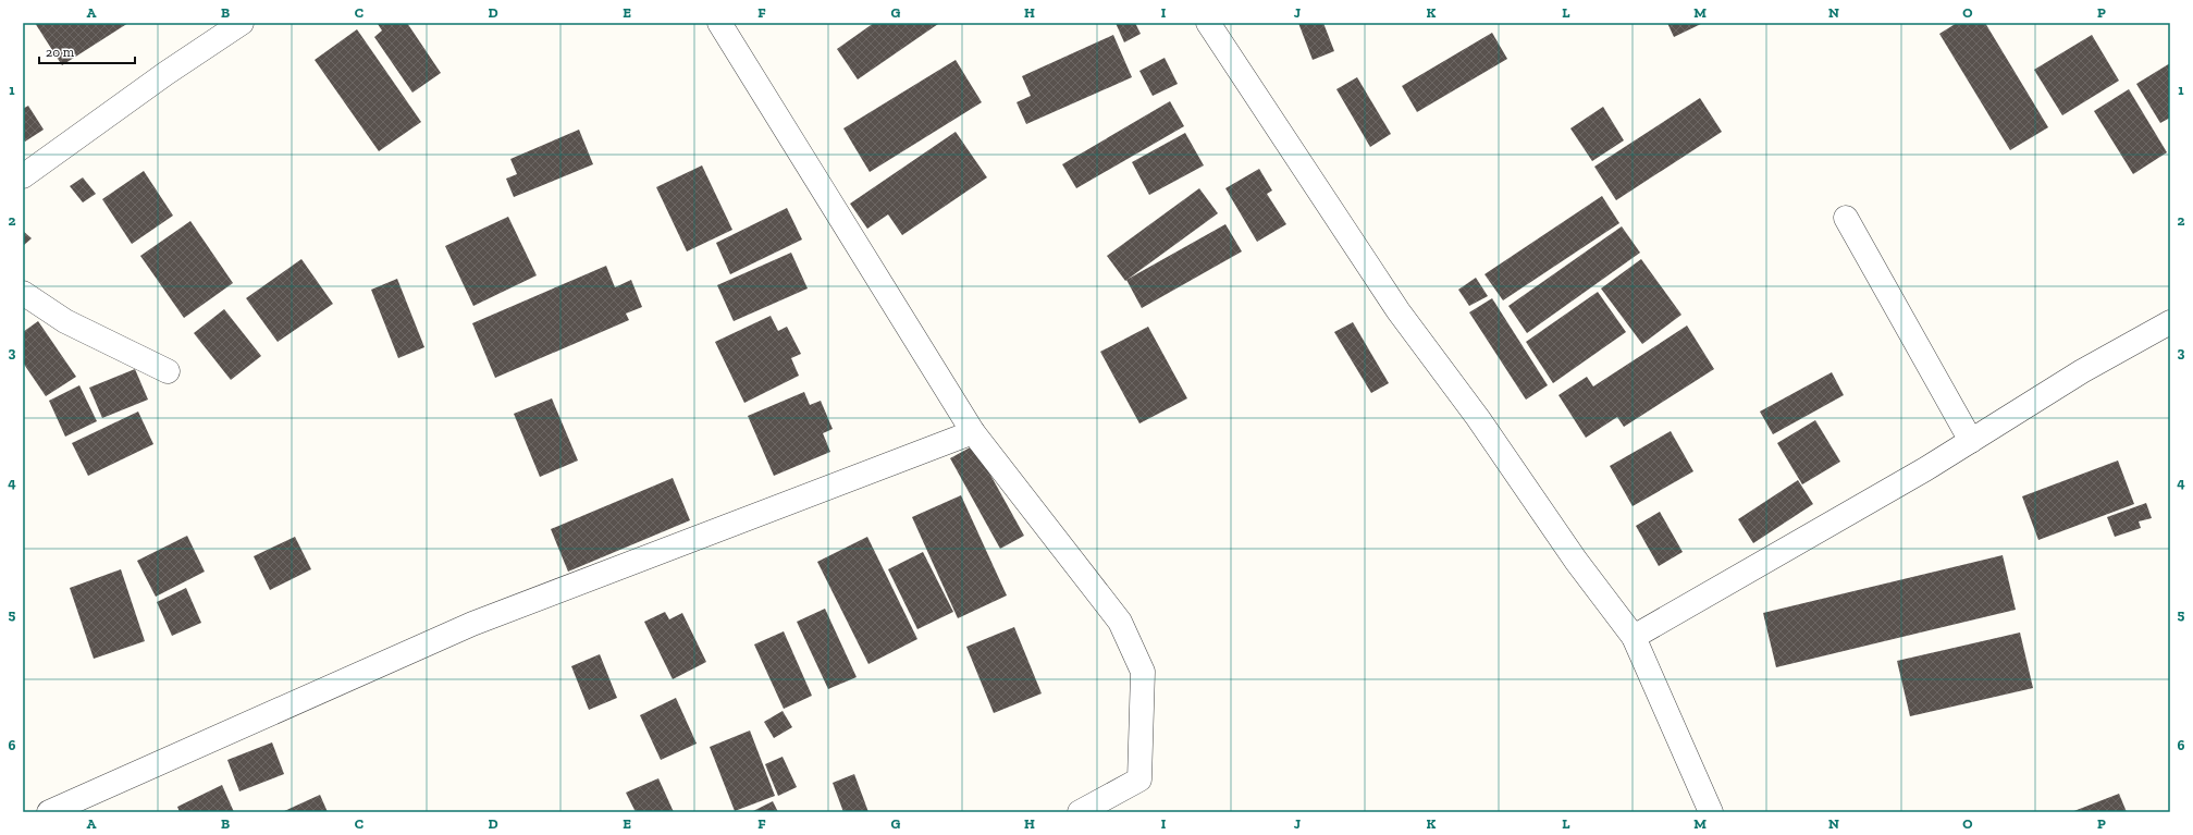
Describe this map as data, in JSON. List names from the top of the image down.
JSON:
{
  "scale_bar": "20 m",
  "grid": {
    "columns": [
      "A",
      "B",
      "C",
      "D",
      "E",
      "F",
      "G",
      "H",
      "I",
      "J",
      "K",
      "L",
      "M",
      "N",
      "O",
      "P"
    ],
    "rows": [
      "1",
      "2",
      "3",
      "4",
      "5",
      "6"
    ]
  }
}
